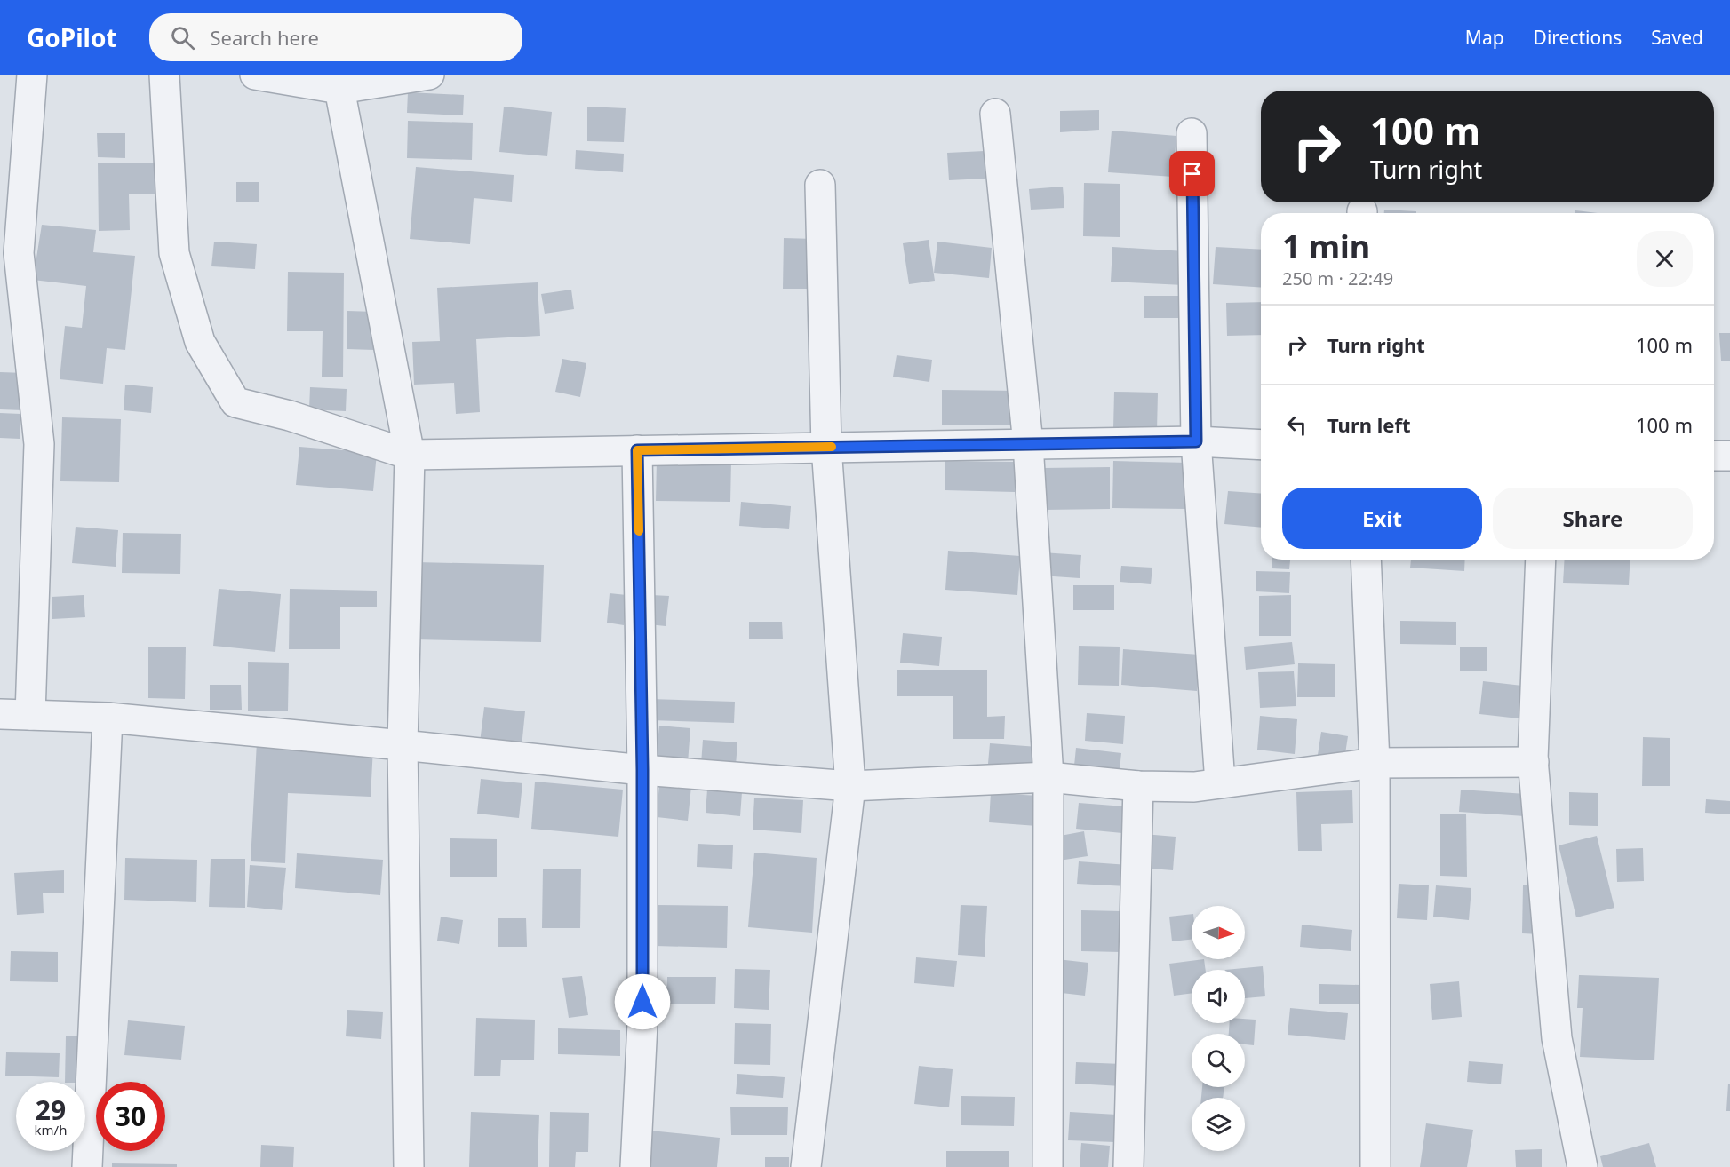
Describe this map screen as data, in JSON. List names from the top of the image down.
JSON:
{
  "north": "right",
  "page": {
    "header": "GoPilot",
    "search": "Search here",
    "nav": ["Map", "Directions", "Saved"],
    "turn": ["100 m", "Turn right"],
    "heading": ["1 min", "250 m · 22:49"],
    "list": [
      {
        "name": "Turn right",
        "value": "100 m"
      },
      {
        "name": "Turn left",
        "value": "100 m"
      }
    ],
    "buttons": ["Exit", "Share"],
    "speed": "29 km/h",
    "limit": "30"
  }
}
